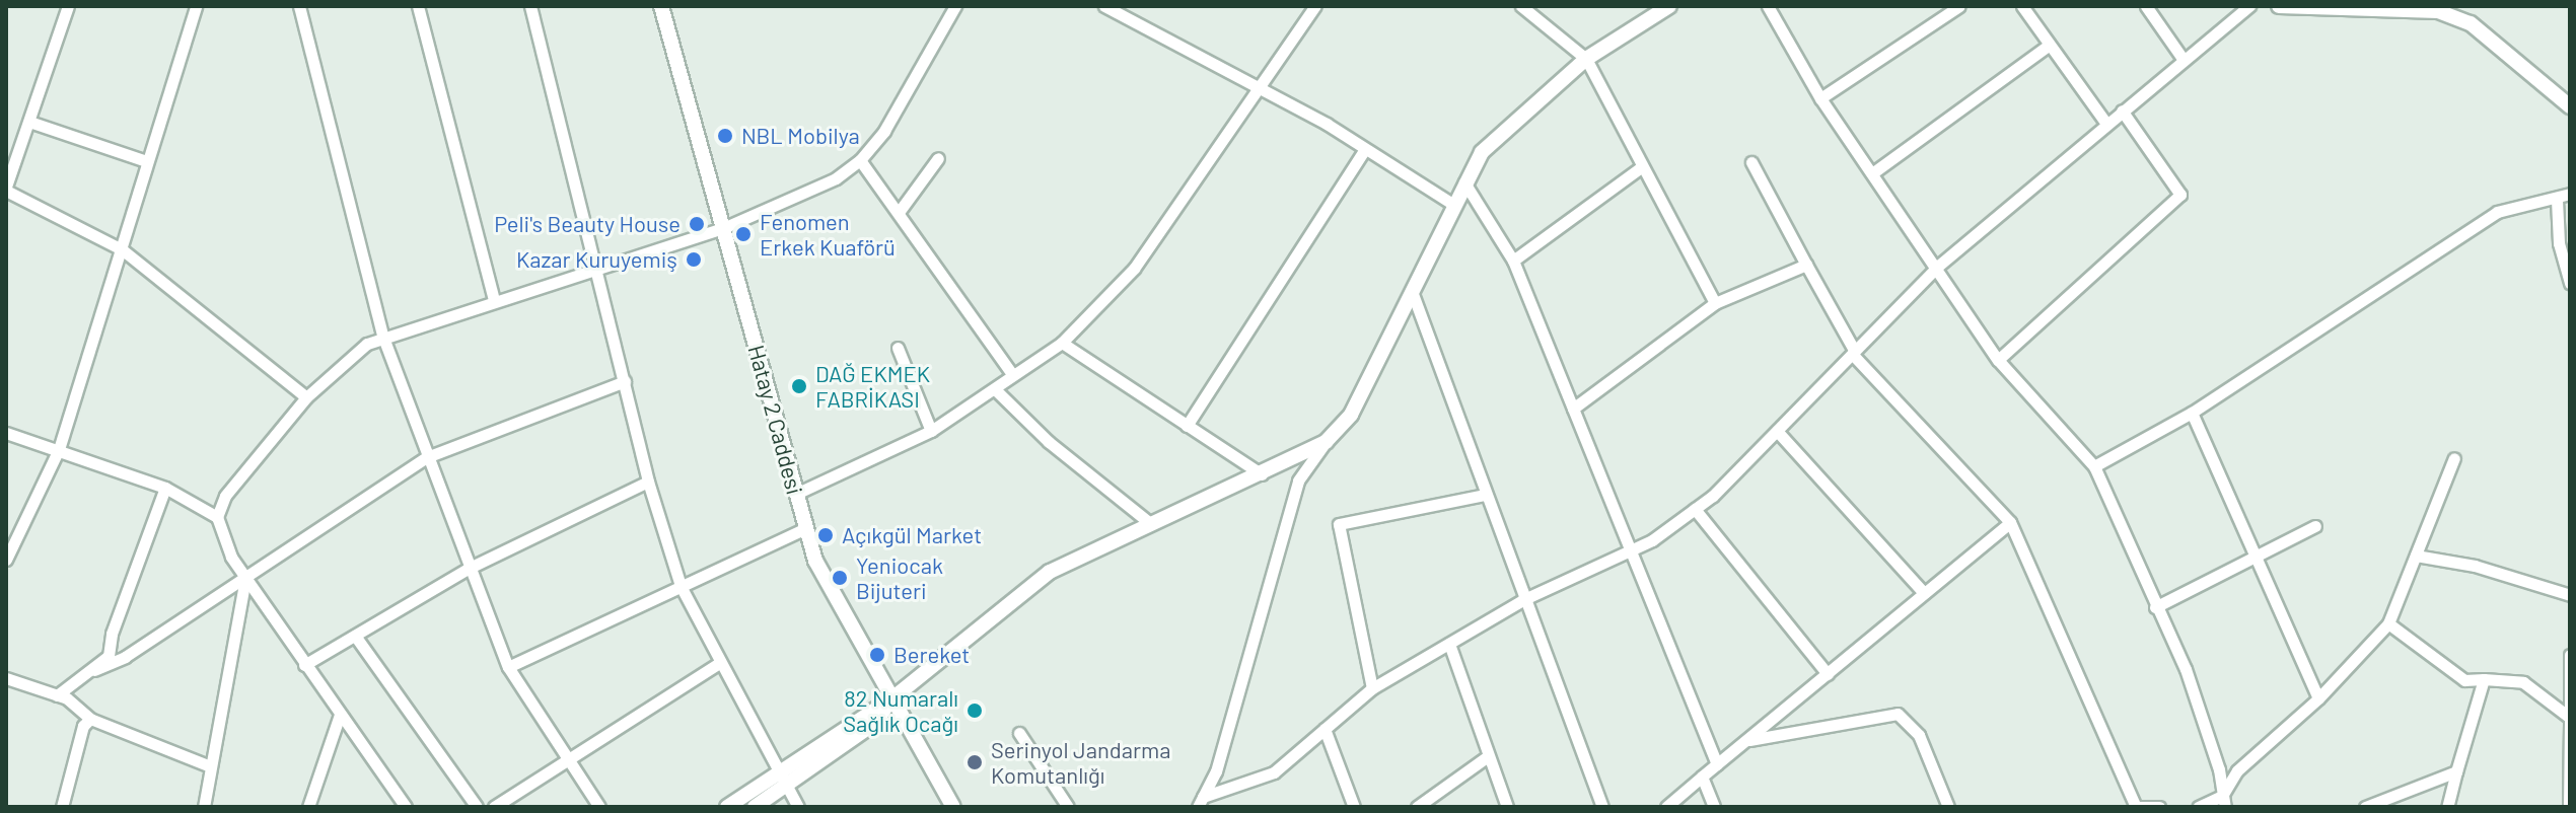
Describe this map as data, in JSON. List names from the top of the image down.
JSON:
{
  "streets": {
    "street": ["Hatay 2 Caddesi"]
  },
  "places": [
    "NBL Mobilya",
    "Peli's Beauty House",
    "Fenomen Erkek Kuaförü",
    "Kazar Kuruyemiş",
    "DAĞ EKMEK FABRİKASI",
    "Açıkgül Market",
    "Yeniocak Bijuteri",
    "Bereket",
    "82 Numaralı Sağlık Ocağı",
    "Serinyol Jandarma Komutanlığı"
  ]
}
